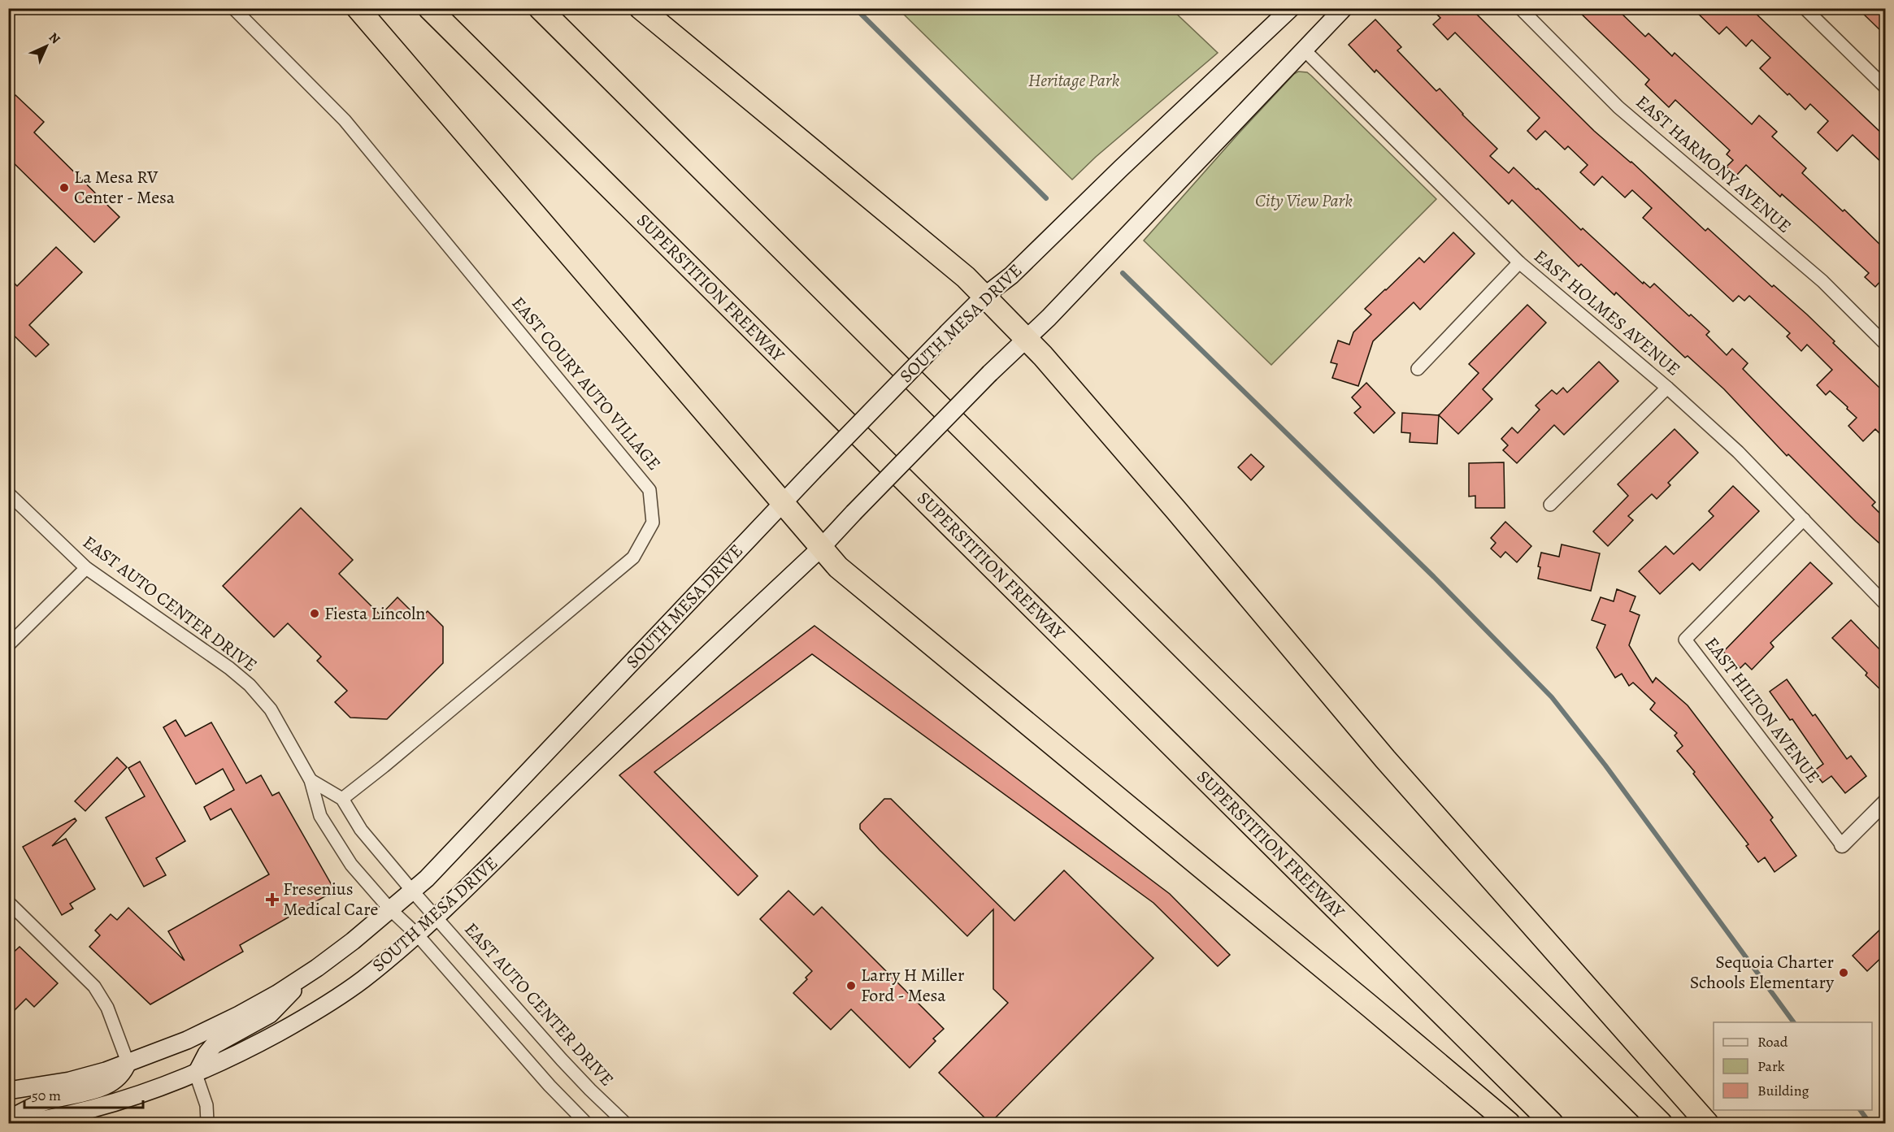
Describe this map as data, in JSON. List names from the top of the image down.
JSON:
{
  "streets": {
    "highway": ["SUPERSTITION FREEWAY"],
    "main road": ["SOUTH MESA DRIVE"],
    "street": [
      "EAST HARMONY AVENUE",
      "EAST HOLMES AVENUE",
      "EAST COURY AUTO VILLAGE",
      "EAST AUTO CENTER DRIVE",
      "EAST HILTON AVENUE"
    ]
  },
  "crossings": [
    ["EAST HOLMES AVENUE", "SOUTH MESA DRIVE"],
    ["EAST HOLMES AVENUE", "EAST HILTON AVENUE"],
    ["SOUTH MESA DRIVE", "EAST AUTO CENTER DRIVE"],
    ["EAST COURY AUTO VILLAGE", "EAST AUTO CENTER DRIVE"]
  ],
  "parks": ["Heritage Park", "City View Park"],
  "places": {
    "other": [
      "La Mesa RV Center - Mesa",
      "Fiesta Lincoln",
      "Sequoia Charter Schools Elementary",
      "Larry H Miller Ford - Mesa"
    ],
    "health": ["Fresenius Medical Care"]
  },
  "legend": ["Road", "Park", "Building"],
  "scale_bar": "50 m",
  "north": "top right"
}
